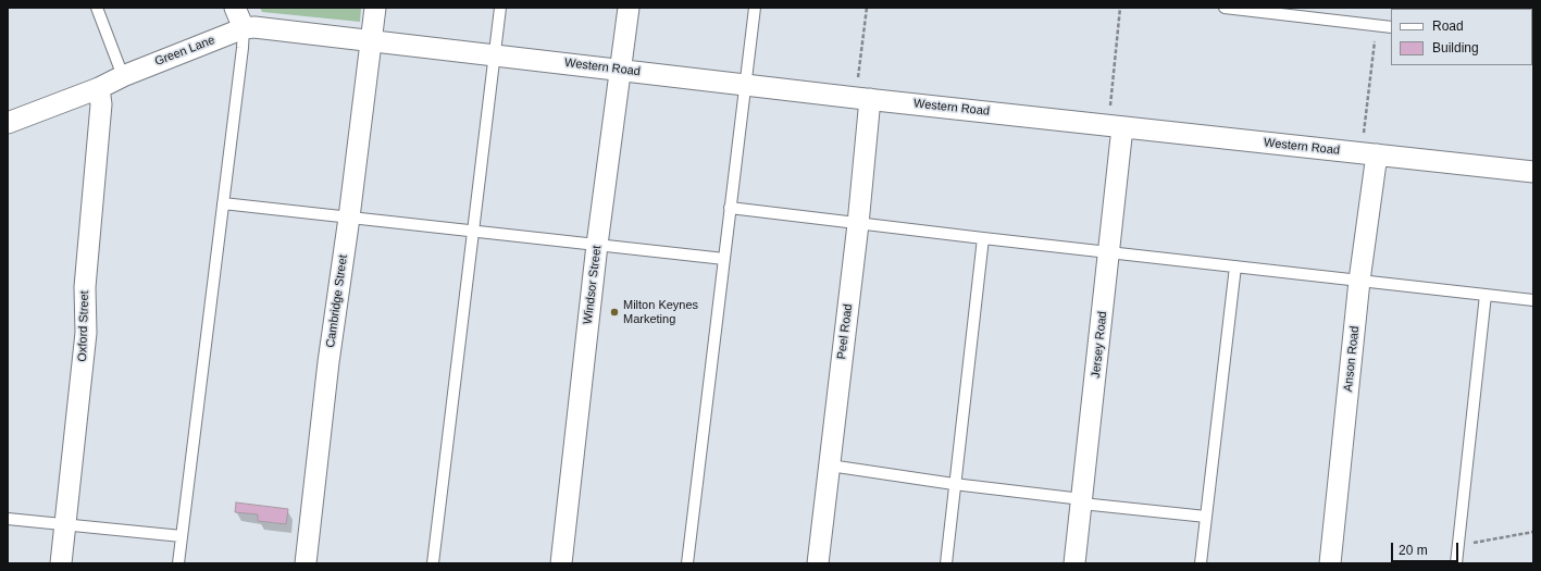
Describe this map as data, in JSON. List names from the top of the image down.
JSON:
{
  "streets": {
    "street": [
      "Green Lane",
      "Western Road",
      "Windsor Street",
      "Cambridge Street",
      "Oxford Street",
      "Peel Road",
      "Jersey Road",
      "Anson Road"
    ]
  },
  "crossings": [
    ["Green Lane", "Western Road"],
    ["Green Lane", "Cambridge Street"],
    ["Green Lane", "Oxford Street"],
    ["Western Road", "Windsor Street"],
    ["Western Road", "Cambridge Street"],
    ["Western Road", "Peel Road"],
    ["Western Road", "Jersey Road"],
    ["Western Road", "Anson Road"]
  ],
  "places": ["Milton Keynes Marketing"],
  "legend": ["Road", "Building"],
  "scale_bar": "20 m"
}
